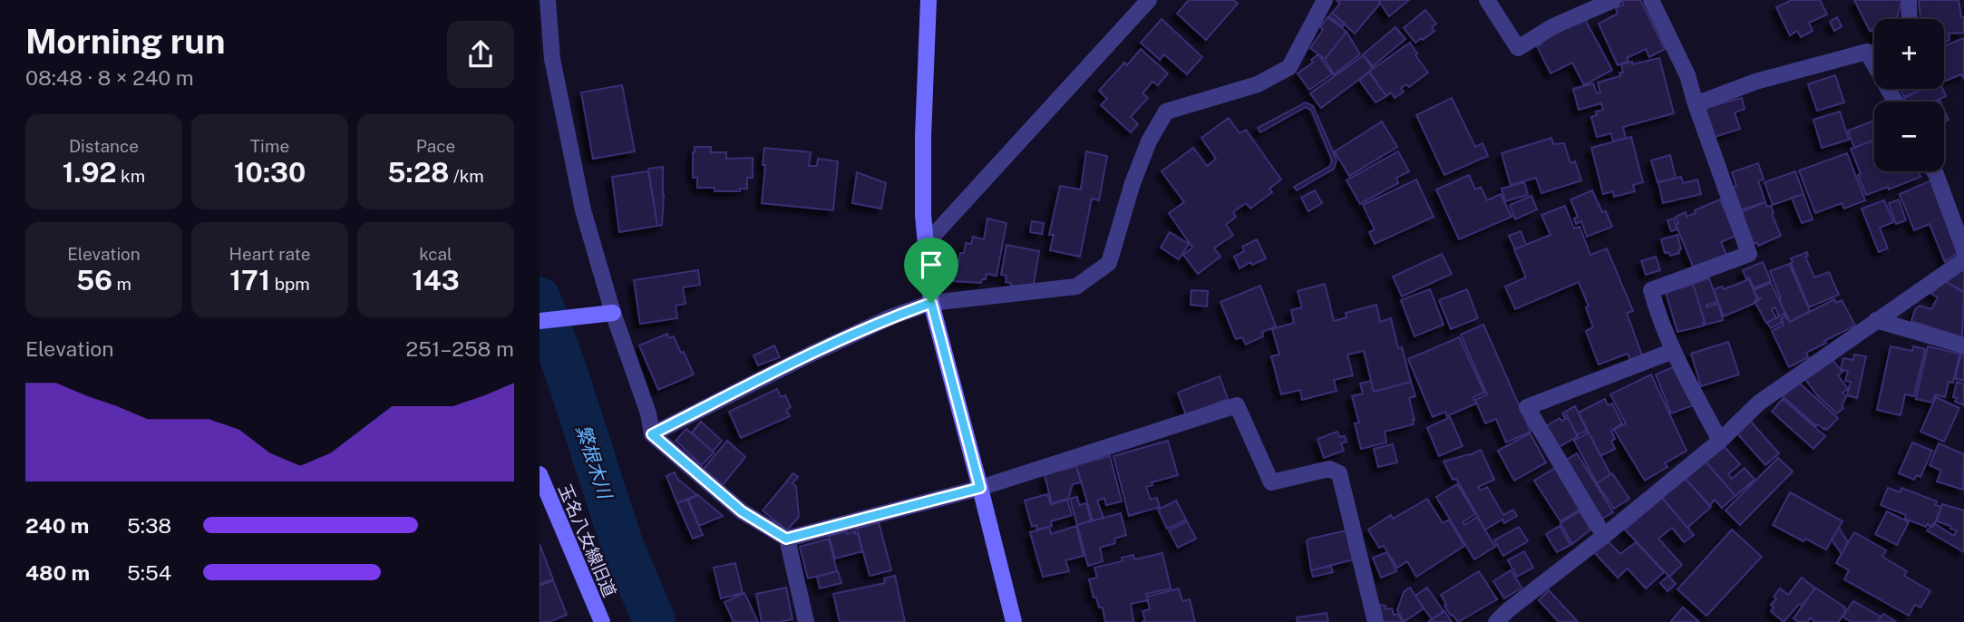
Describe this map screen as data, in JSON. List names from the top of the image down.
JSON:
{
  "streets": {
    "street": ["玉名八女線旧道"]
  },
  "water": ["繁根木川"],
  "page": {
    "heading": ["Morning run", "08:48 · 8 × 240 m"],
    "map_buttons": ["+", "−"],
    "stats": [
      ["Distance", "1.92 km"],
      ["Time", "10:30"],
      ["Pace", "5:28 /km"],
      ["Elevation", "56 m"],
      ["Heart rate", "171 bpm"],
      ["kcal", "143"]
    ],
    "chart": ["Elevation", "251–258 m"],
    "list": [
      {
        "name": "240 m",
        "note": "5:38"
      },
      {
        "name": "480 m",
        "note": "5:54"
      }
    ]
  }
}
